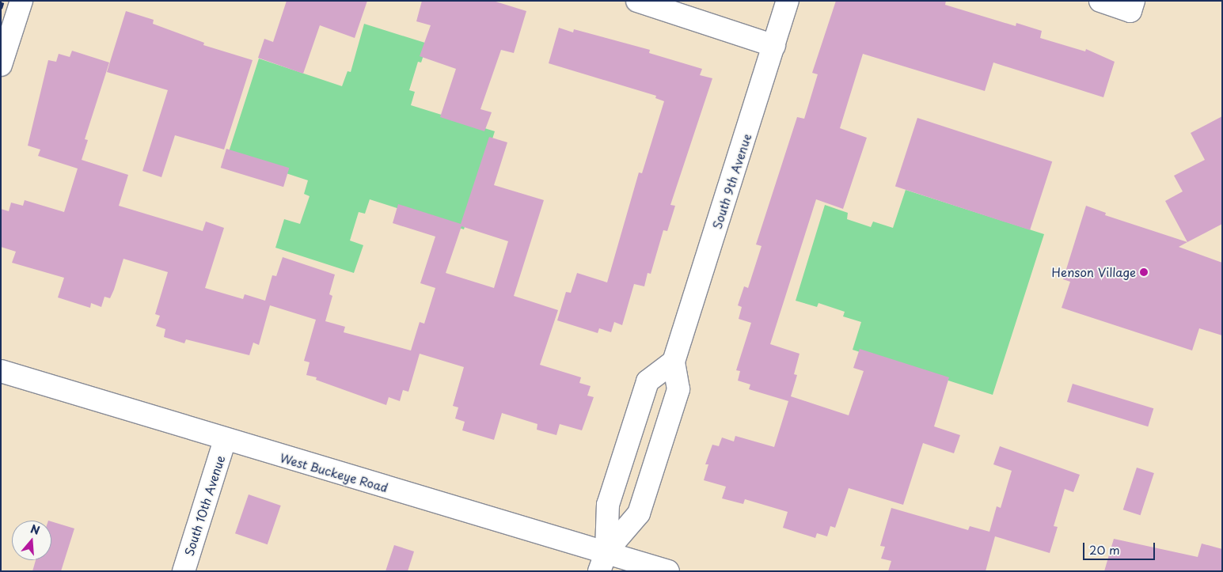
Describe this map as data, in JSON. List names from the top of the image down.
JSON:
{
  "streets": {
    "street": ["South 9th Avenue", "West Buckeye Road", "South 10th Avenue"]
  },
  "crossings": [
    ["South 9th Avenue", "West Buckeye Road"],
    ["West Buckeye Road", "South 10th Avenue"]
  ],
  "places": ["Henson Village"],
  "scale_bar": "20 m",
  "north": "top"
}
